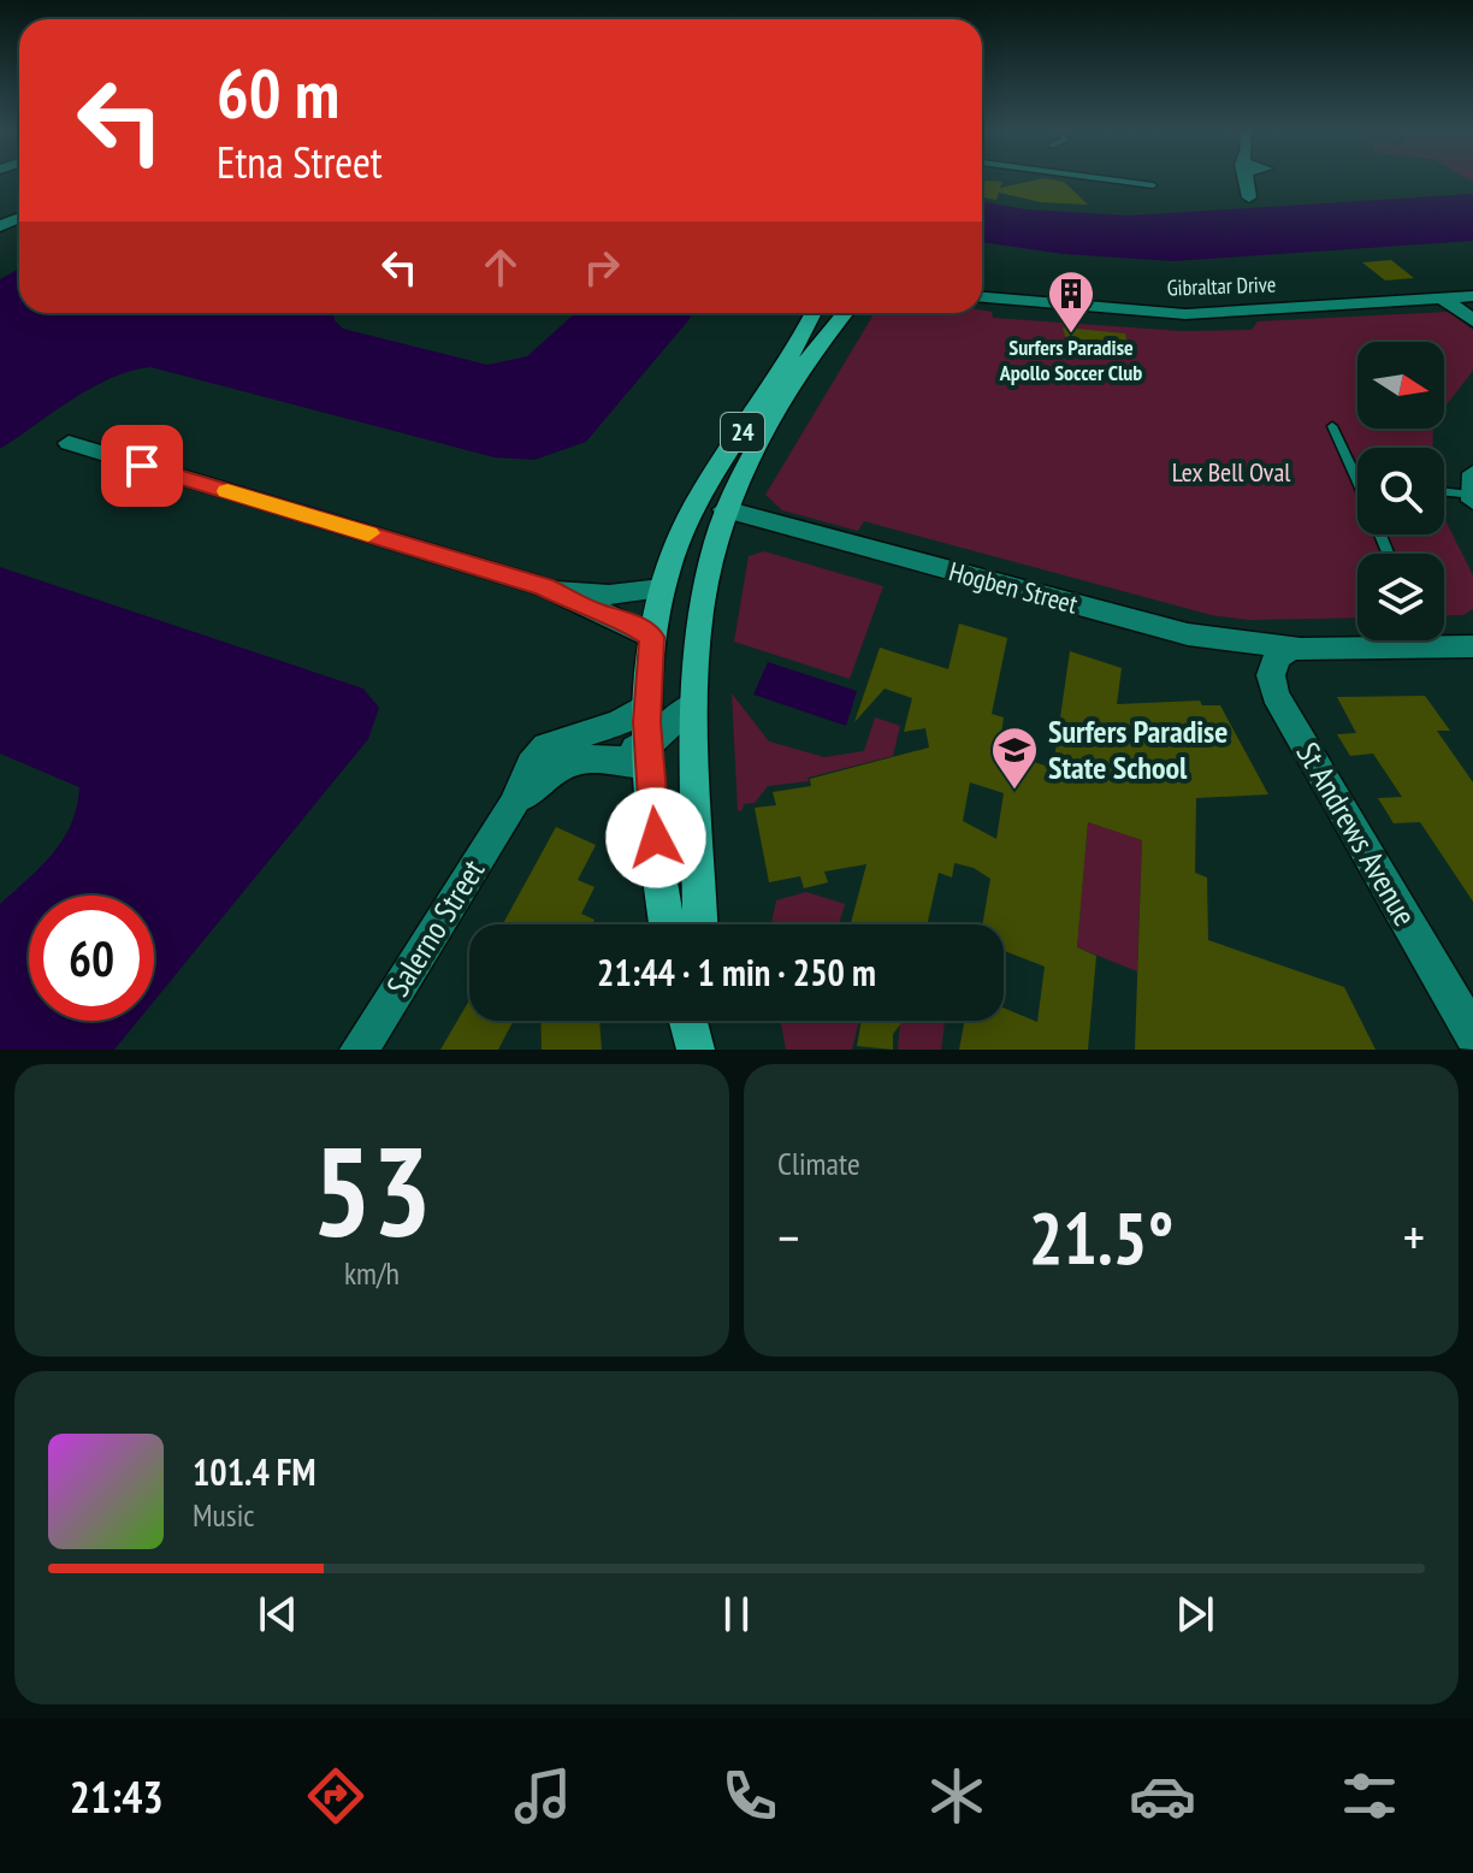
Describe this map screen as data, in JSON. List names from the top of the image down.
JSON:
{
  "streets": {
    "main road": ["24"],
    "street": [
      "Gibraltar Drive",
      "Hogben Street",
      "St Andrews Avenue",
      "Salerno Street"
    ]
  },
  "crossings": [
    ["24", "Hogben Street"],
    ["24", "Salerno Street"],
    ["Hogben Street", "St Andrews Avenue"]
  ],
  "parks": ["Lex Bell Oval"],
  "places": {
    "building": ["Surfers Paradise Apollo Soccer Club"],
    "school or university": ["Surfers Paradise State School"]
  },
  "north": "right",
  "page": {
    "turn": ["60 m", "Etna Street"],
    "limit": "60",
    "trip": "21:44 · 1 min · 250 m",
    "tile": [
      ["53", "km/h"],
      "Climate"
    ],
    "heat": ["−", "21.5°", "+"],
    "song": ["101.4 FM", "Music"],
    "tabs": "21:43"
  }
}
